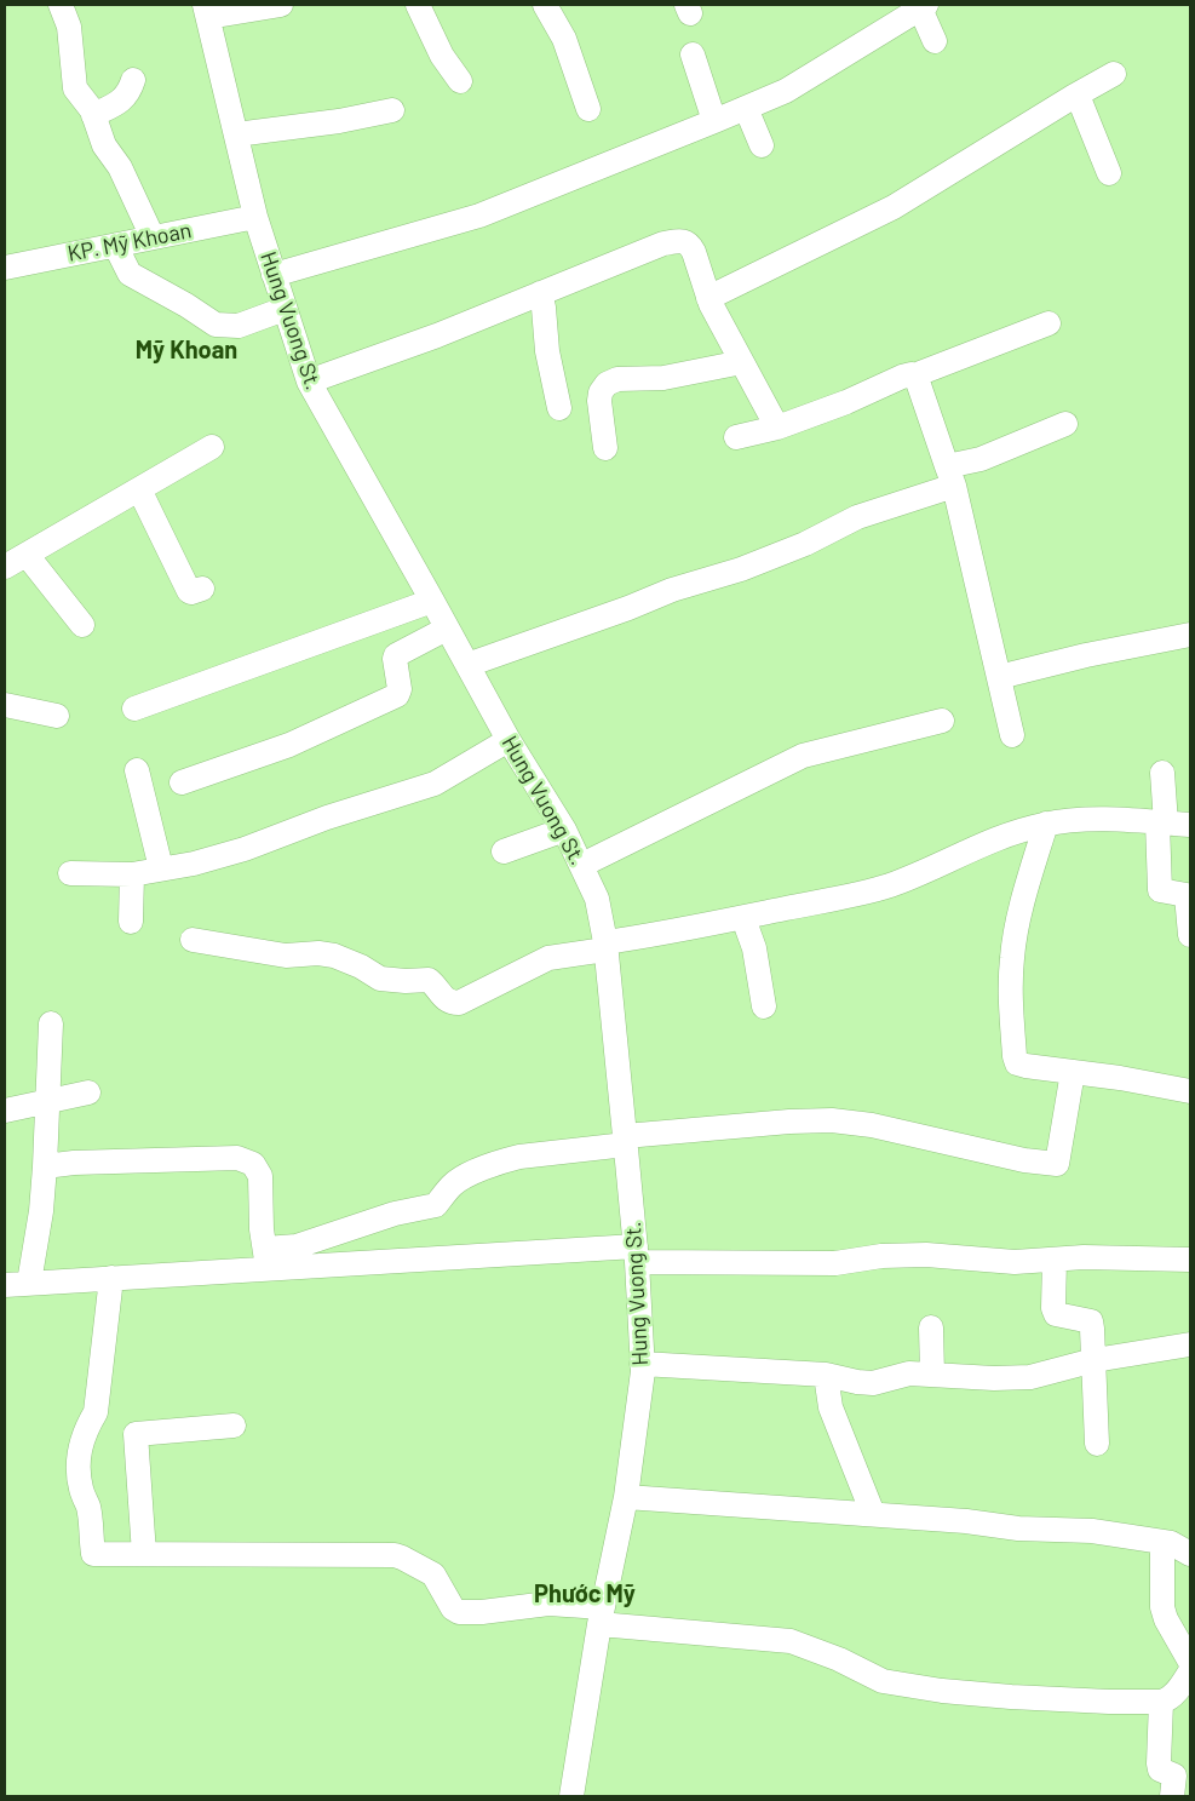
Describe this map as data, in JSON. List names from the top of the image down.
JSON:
{
  "streets": {
    "street": ["KP. Mỹ Khoan", "Hung Vuong St."]
  },
  "crossings": [
    ["KP. Mỹ Khoan", "Hung Vuong St."]
  ],
  "districts": ["Mỹ Khoan", "Phước Mỹ"]
}
